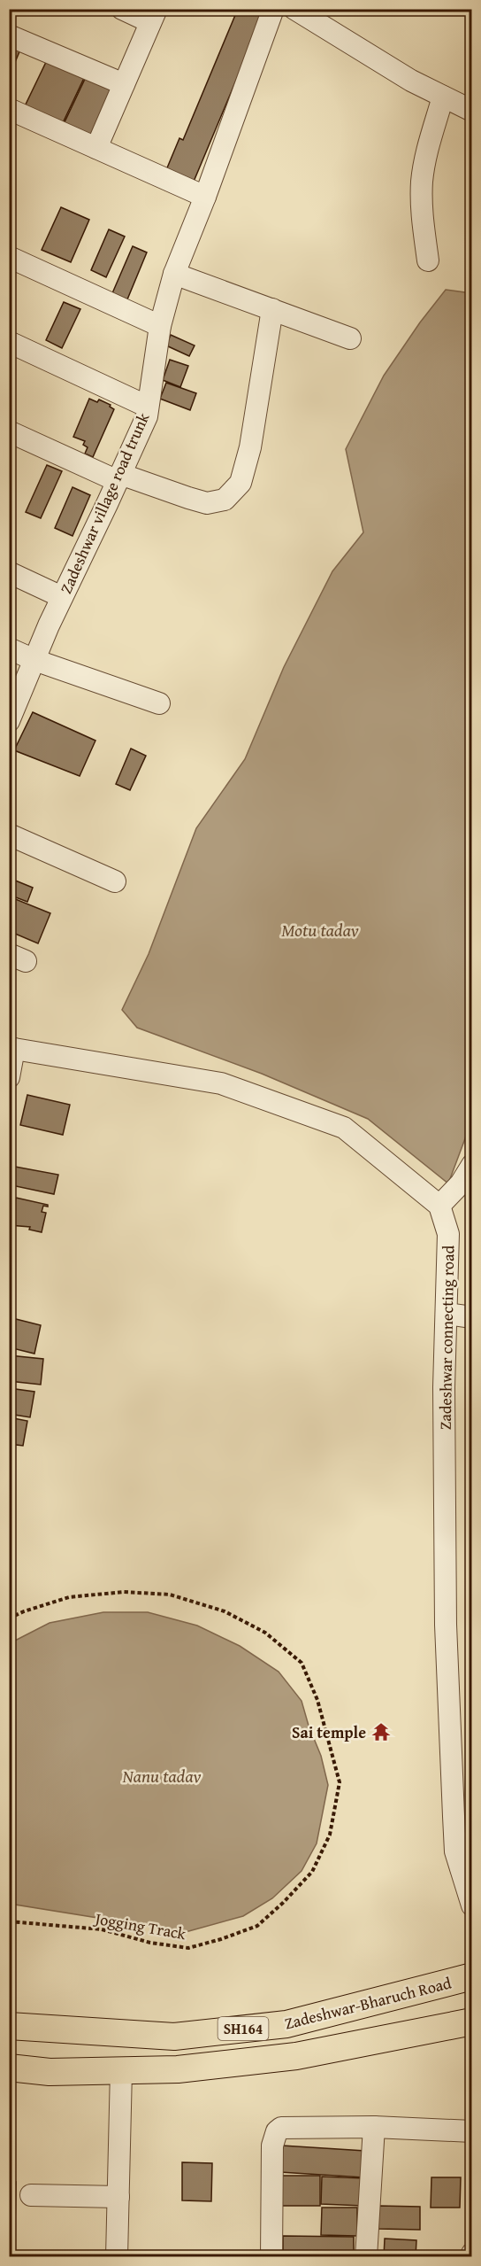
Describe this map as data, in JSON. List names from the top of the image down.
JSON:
{
  "streets": {
    "main road": ["Zadeshwar-Bharuch Road", "SH164"],
    "street": ["Zadeshwar village road trunk", "Zadeshwar connecting road"],
    "path": ["Jogging Track"]
  },
  "water": ["Motu tadav", "Nanu tadav"],
  "places": {
    "temple": ["Sai temple"]
  }
}
